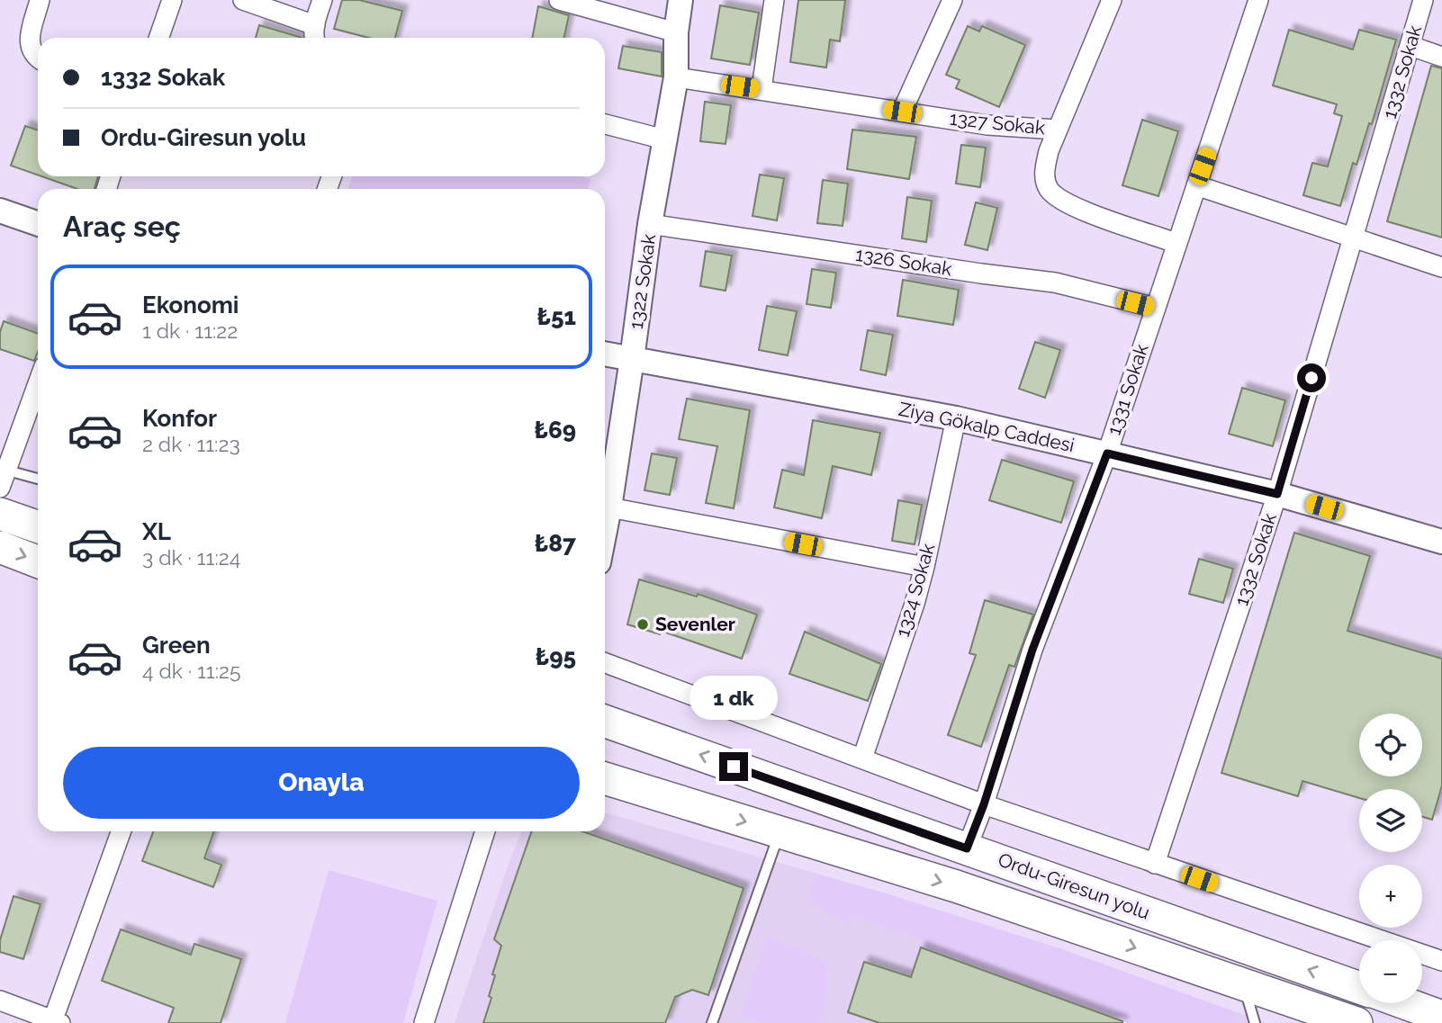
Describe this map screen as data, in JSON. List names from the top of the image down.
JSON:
{
  "streets": {
    "highway": ["Ordu-Giresun yolu"],
    "street": [
      "1332 Sokak",
      "1327 Sokak",
      "1326 Sokak",
      "1322 Sokak",
      "1331 Sokak",
      "Ziya Gökalp Caddesi",
      "1324 Sokak"
    ]
  },
  "crossings": [
    ["1332 Sokak", "Ziya Gökalp Caddesi"],
    ["1327 Sokak", "1322 Sokak"],
    ["1326 Sokak", "1322 Sokak"],
    ["1326 Sokak", "1331 Sokak"],
    ["1322 Sokak", "Ziya Gökalp Caddesi"],
    ["1331 Sokak", "Ziya Gökalp Caddesi"],
    ["1331 Sokak", "Ordu-Giresun yolu"],
    ["Ziya Gökalp Caddesi", "1324 Sokak"]
  ],
  "places": ["Sevenler"],
  "page": {
    "banner": ["1332 Sokak", "Ordu-Giresun yolu"],
    "heading": "Araç seç",
    "list": [
      {
        "name": "Ekonomi",
        "note": "1 dk · 11:22",
        "value": "₺51"
      },
      {
        "name": "Konfor",
        "note": "2 dk · 11:23",
        "value": "₺69"
      },
      {
        "name": "XL",
        "note": "3 dk · 11:24",
        "value": "₺87"
      },
      {
        "name": "Green",
        "note": "4 dk · 11:25",
        "value": "₺95"
      }
    ],
    "bubble": "1 dk",
    "map_buttons": ["+", "−"],
    "buttons": "Onayla"
  }
}
